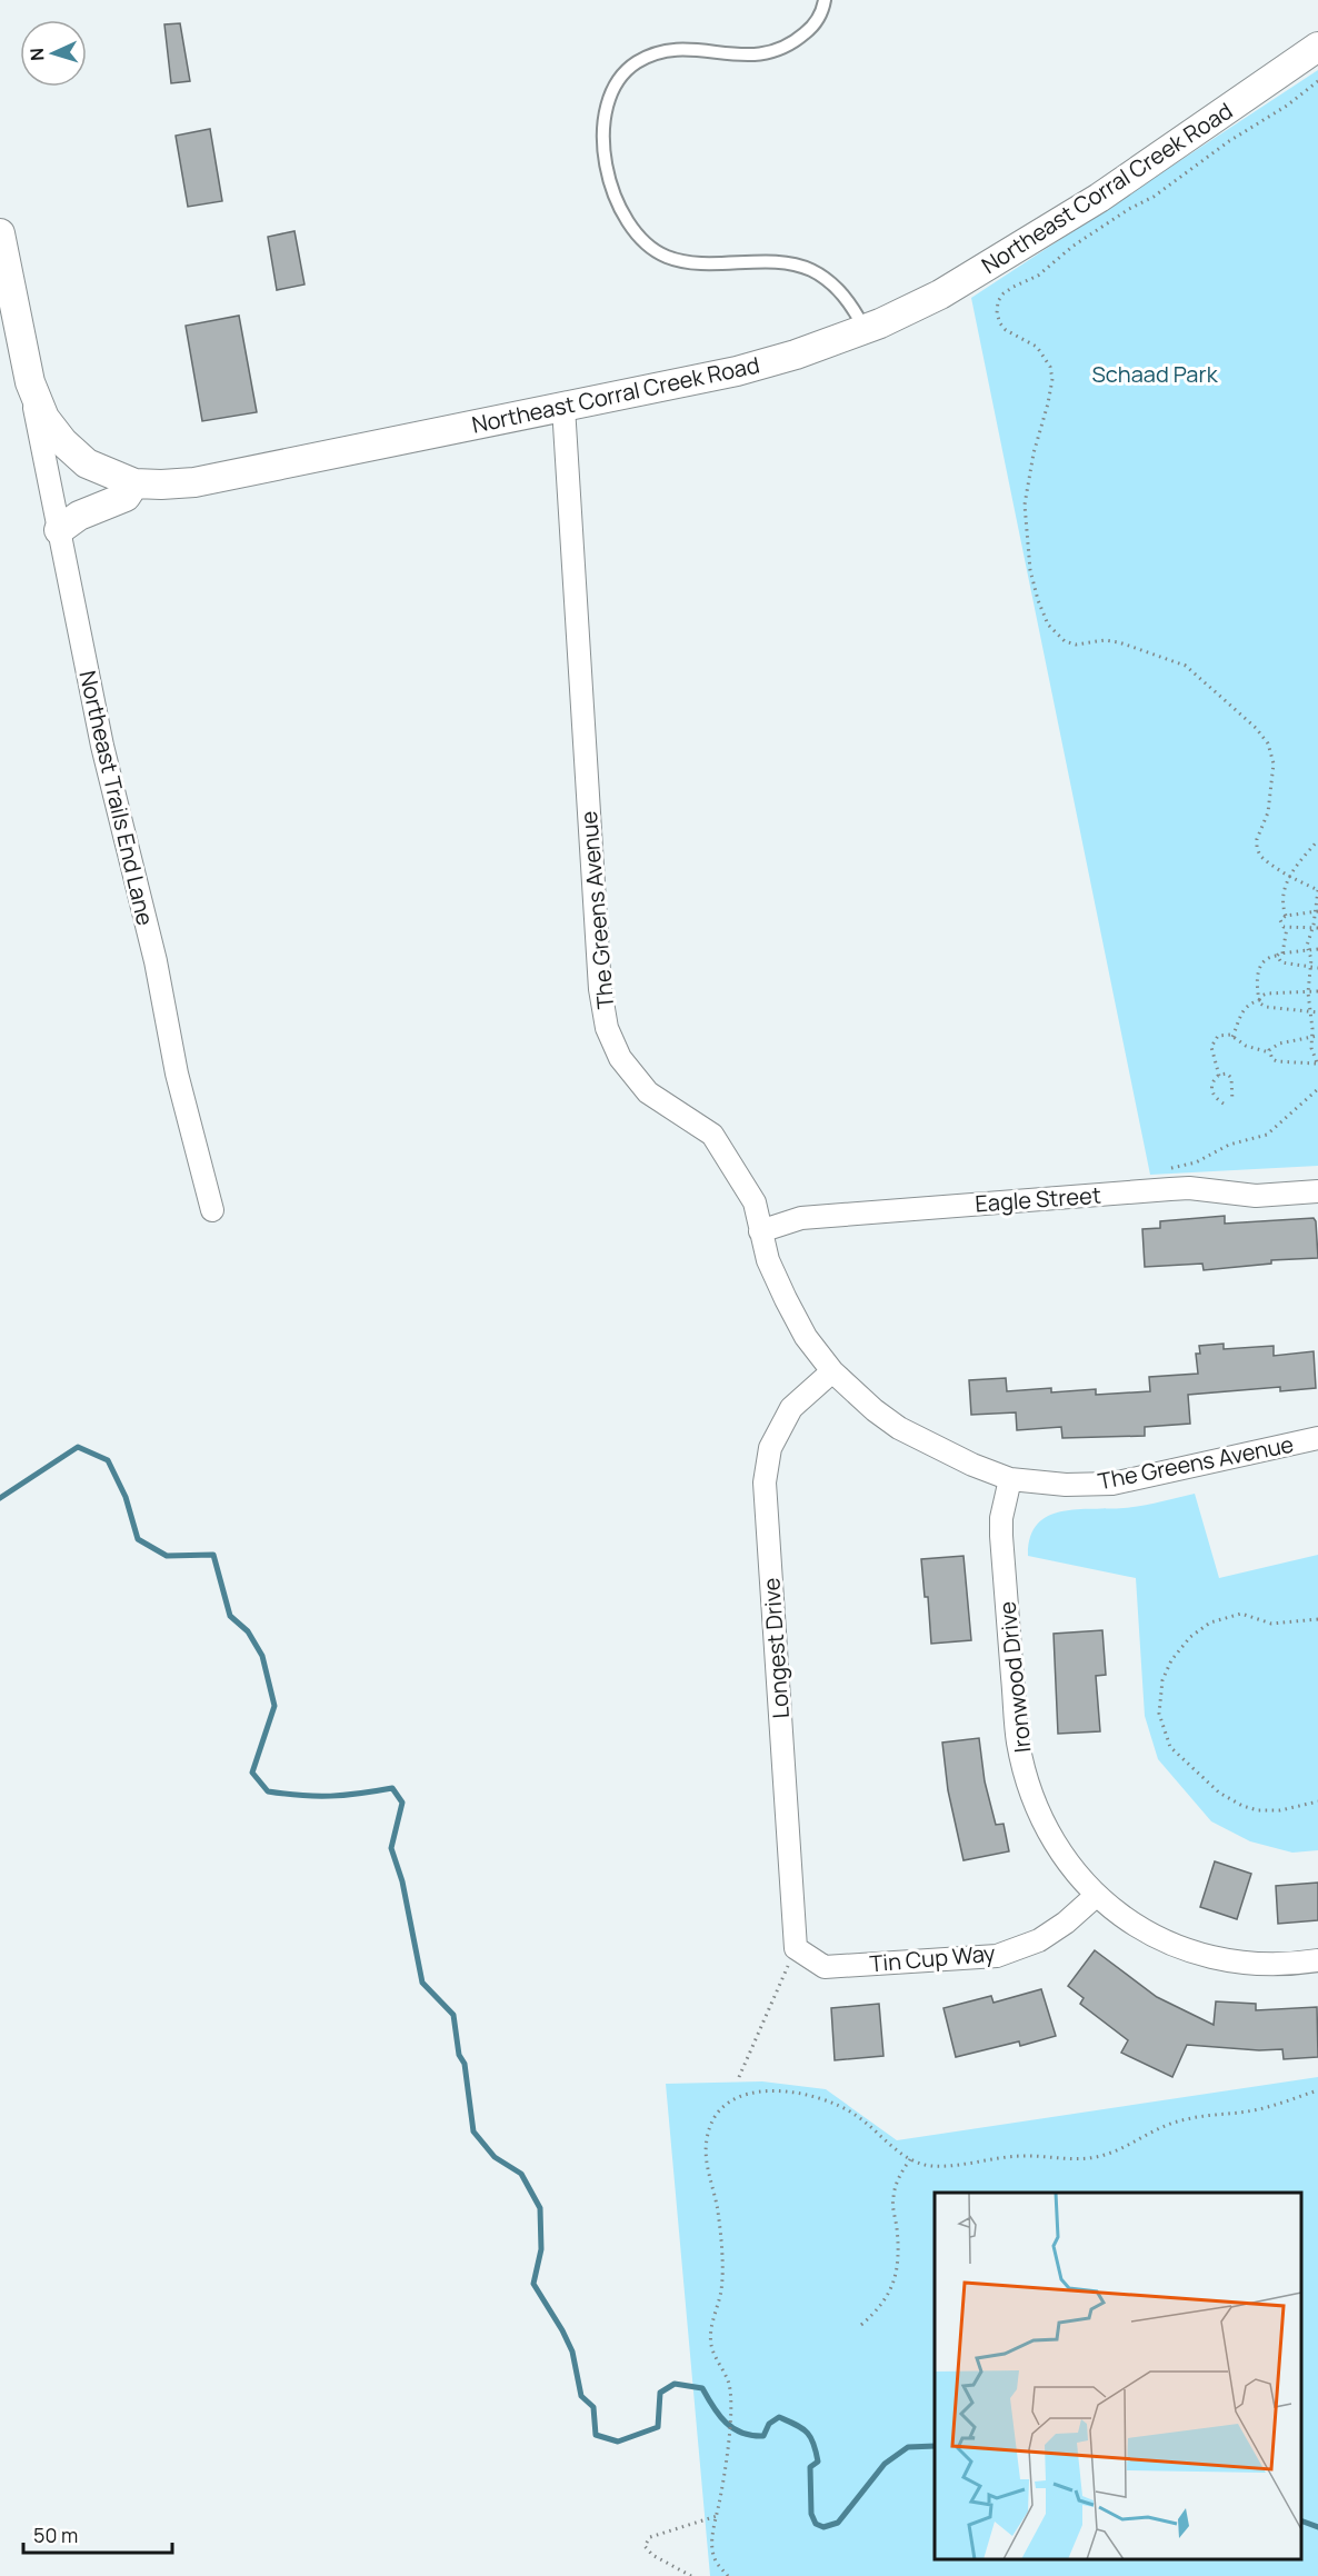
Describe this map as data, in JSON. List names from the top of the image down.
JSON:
{
  "streets": {
    "street": [
      "Northeast Corral Creek Road",
      "Northeast Trails End Lane",
      "The Greens Avenue",
      "Eagle Street",
      "Longest Drive",
      "Ironwood Drive",
      "Tin Cup Way"
    ]
  },
  "crossings": [
    ["Northeast Corral Creek Road", "Northeast Trails End Lane"],
    ["Northeast Corral Creek Road", "The Greens Avenue"],
    ["The Greens Avenue", "Eagle Street"],
    ["The Greens Avenue", "Longest Drive"],
    ["The Greens Avenue", "Ironwood Drive"],
    ["Longest Drive", "Tin Cup Way"],
    ["Ironwood Drive", "Tin Cup Way"]
  ],
  "parks": ["Schaad Park"],
  "scale_bar": "50 m",
  "north": "left"
}
